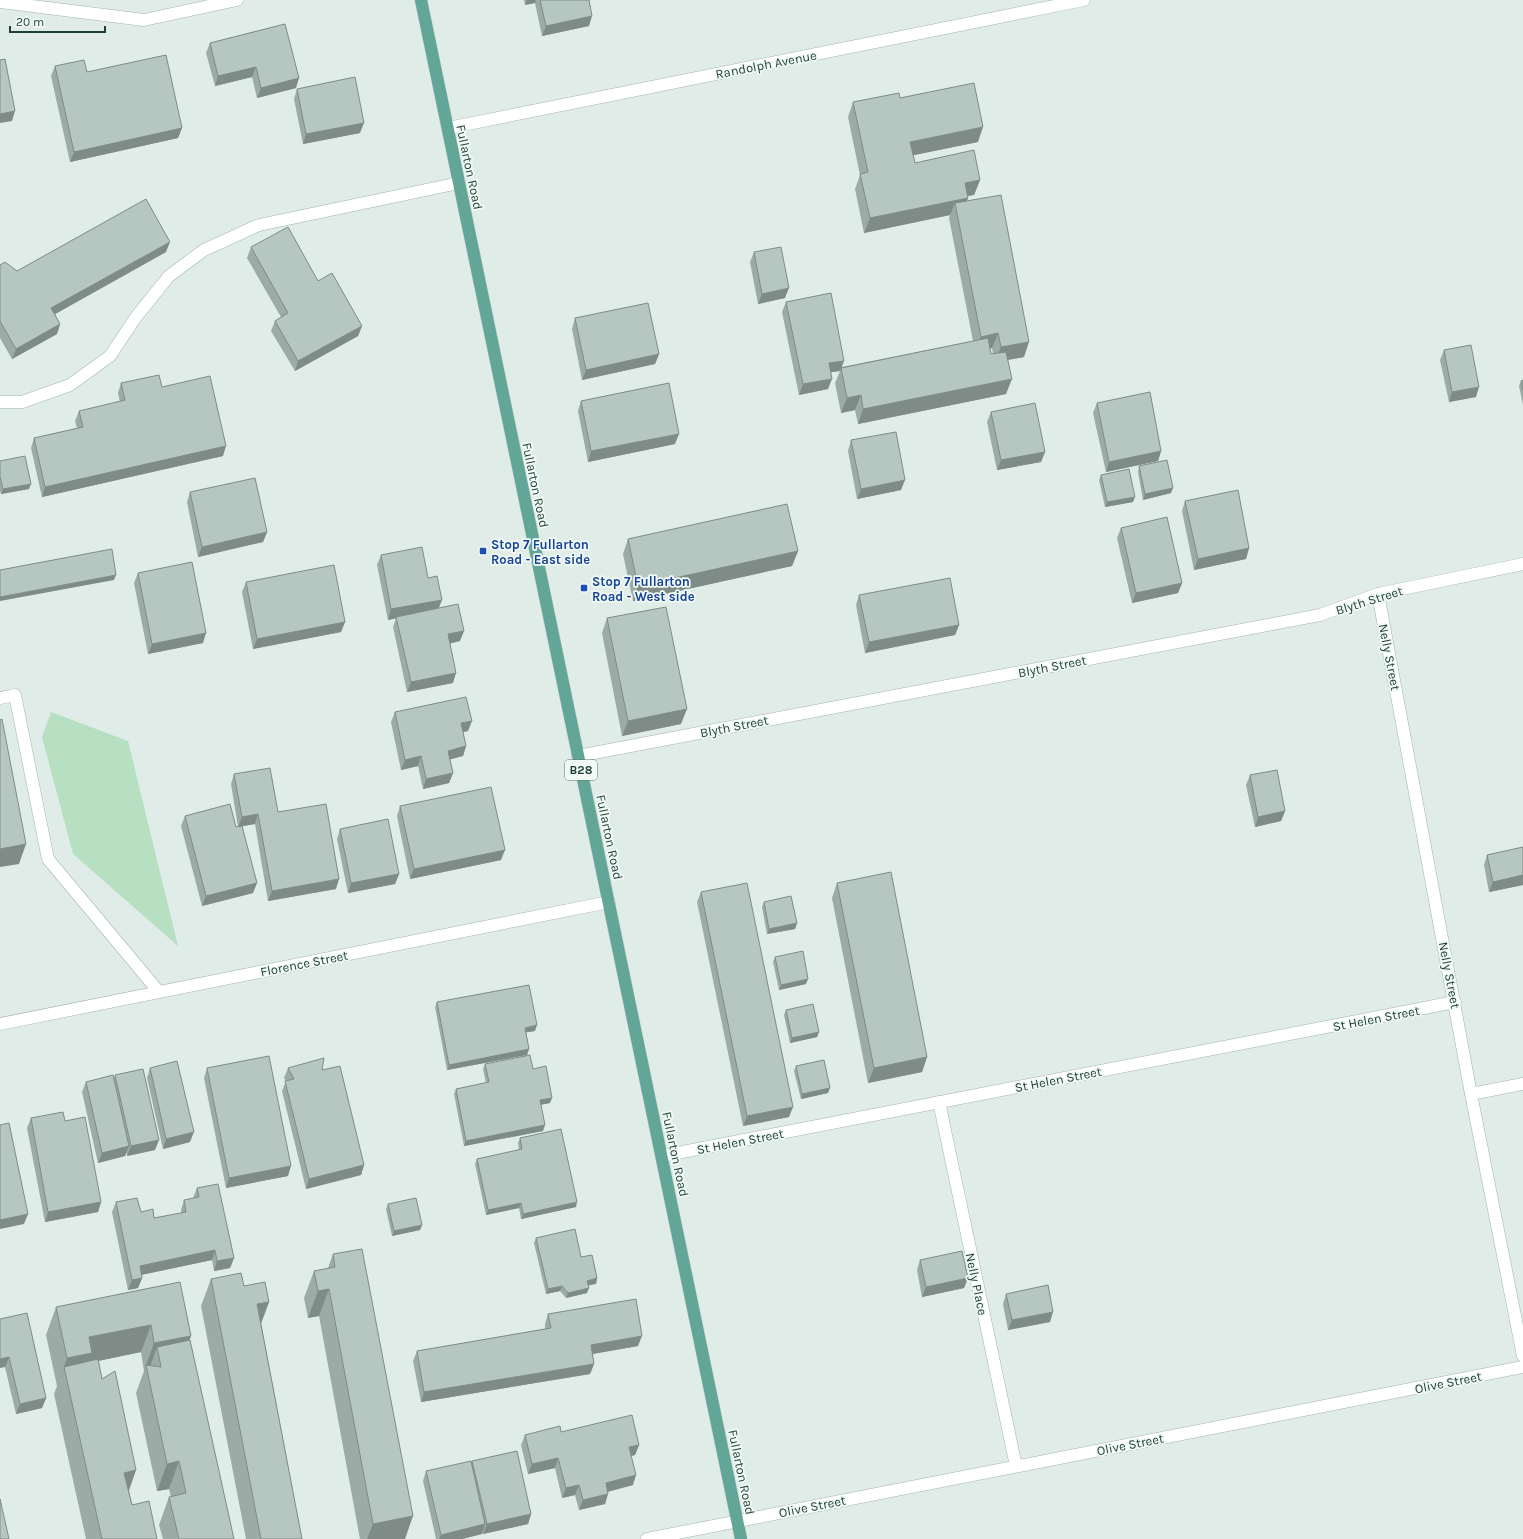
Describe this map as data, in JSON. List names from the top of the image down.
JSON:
{
  "streets": {
    "main road": ["Fullarton Road", "B28"],
    "street": [
      "Randolph Avenue",
      "Blyth Street",
      "Nelly Street",
      "Florence Street",
      "St Helen Street",
      "Nelly Place",
      "Olive Street"
    ]
  },
  "crossings": [
    ["Randolph Avenue", "Fullarton Road"],
    ["Fullarton Road", "Blyth Street"],
    ["Fullarton Road", "Florence Street"],
    ["Fullarton Road", "St Helen Street"],
    ["Fullarton Road", "Olive Street"],
    ["Blyth Street", "Nelly Street"],
    ["Nelly Street", "St Helen Street"],
    ["St Helen Street", "Nelly Place"],
    ["Nelly Place", "Olive Street"]
  ],
  "places": {
    "transit": ["Stop 7 Fullarton Road - East side", "Stop 7 Fullarton Road - West side"]
  },
  "scale_bar": "20 m"
}
